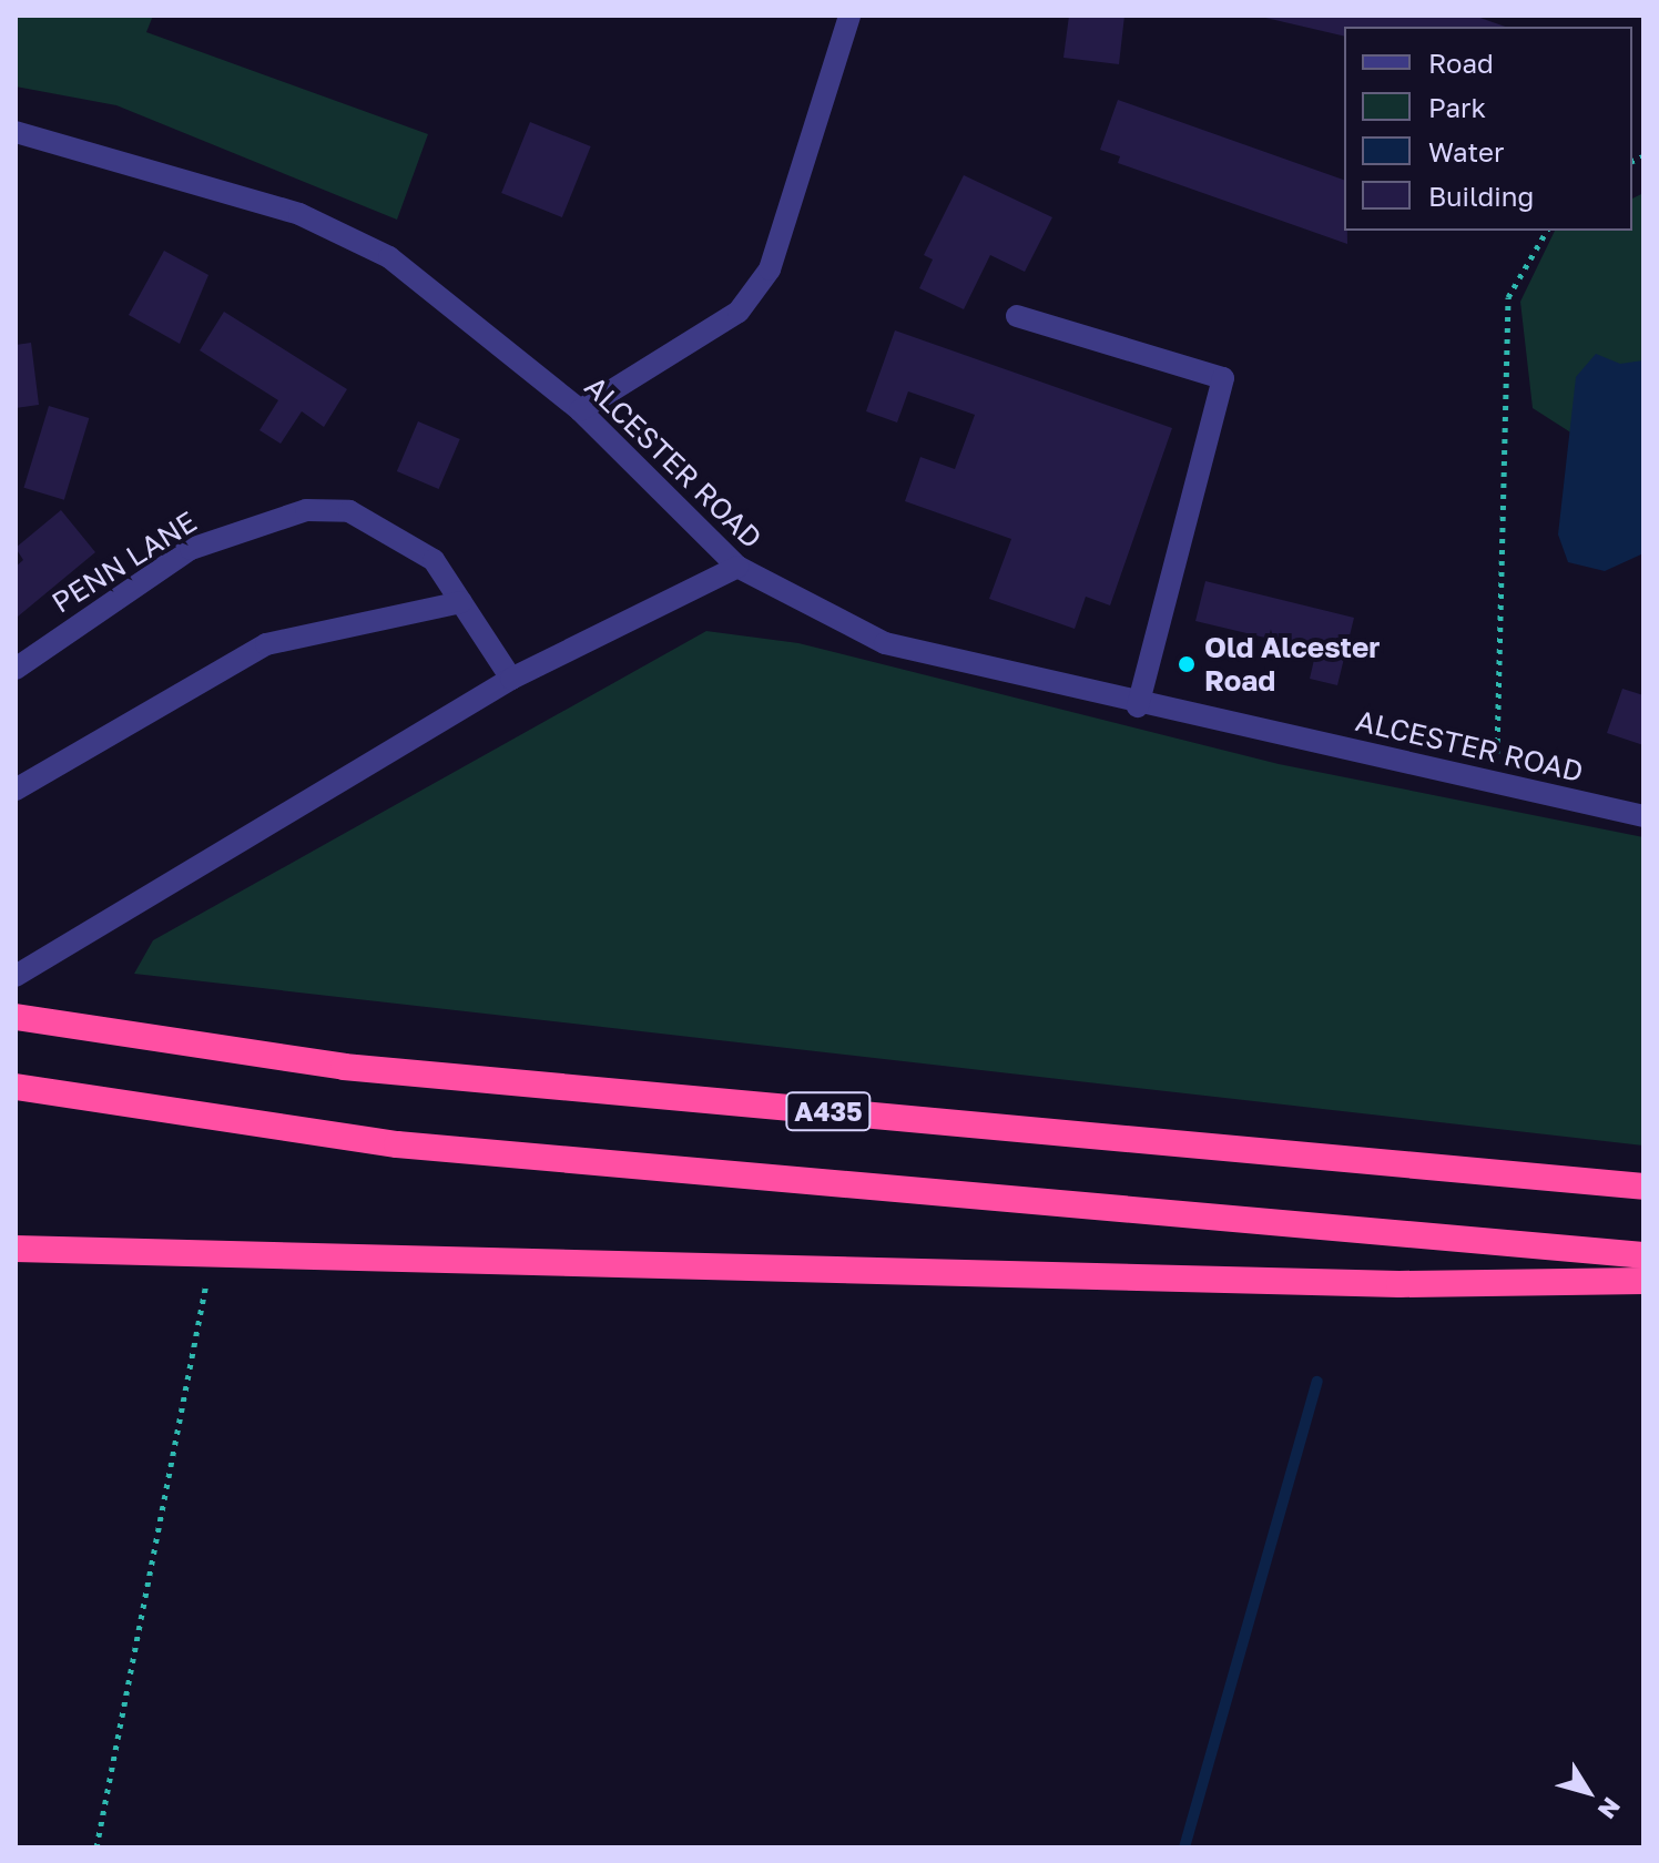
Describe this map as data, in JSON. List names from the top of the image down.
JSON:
{
  "streets": {
    "highway": ["A435"],
    "street": ["ALCESTER ROAD", "PENN LANE"]
  },
  "places": ["Old Alcester Road"],
  "legend": [
    "Road",
    "Park",
    "Water",
    "Building"
  ],
  "north": "bottom right"
}
